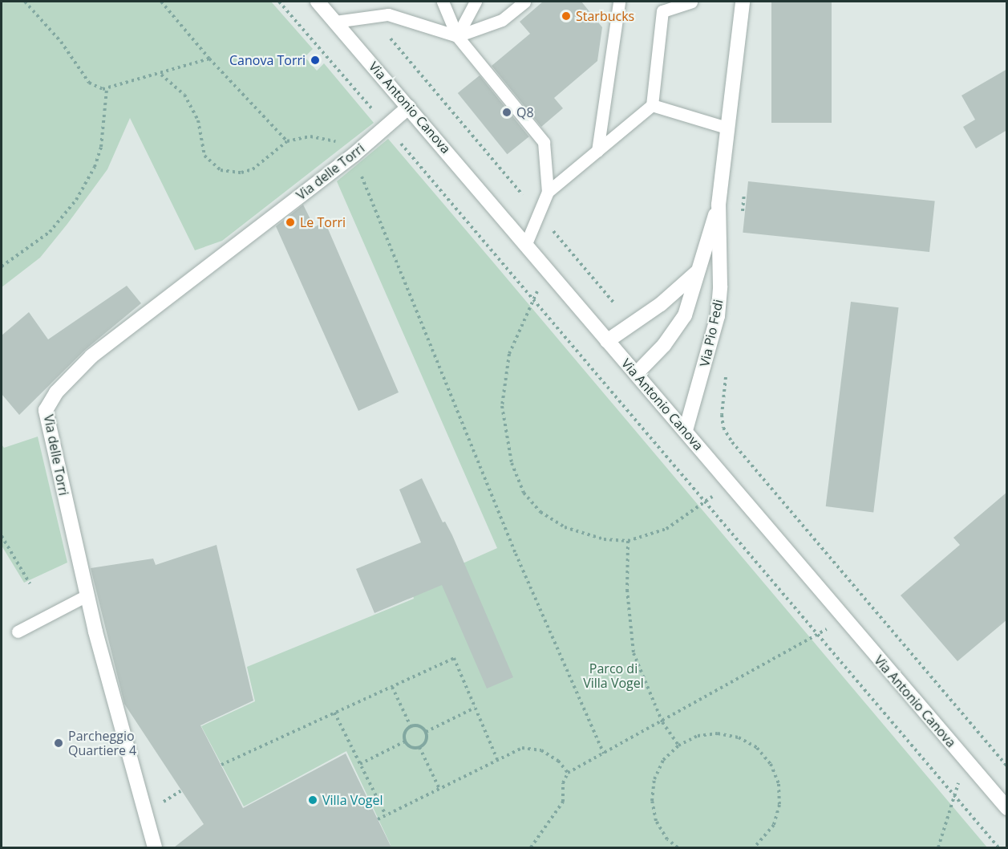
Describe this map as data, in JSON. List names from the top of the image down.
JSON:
{
  "streets": {
    "street": ["Via Antonio Canova", "Via delle Torri", "Via Pio Fedi"]
  },
  "crossings": [
    ["Via Antonio Canova", "Via delle Torri"],
    ["Via Antonio Canova", "Via Pio Fedi"]
  ],
  "parks": ["Parco di Villa Vogel"],
  "places": [
    "Starbucks",
    "Canova Torri",
    "Q8",
    "Le Torri",
    "Parcheggio Quartiere 4",
    "Villa Vogel"
  ]
}
